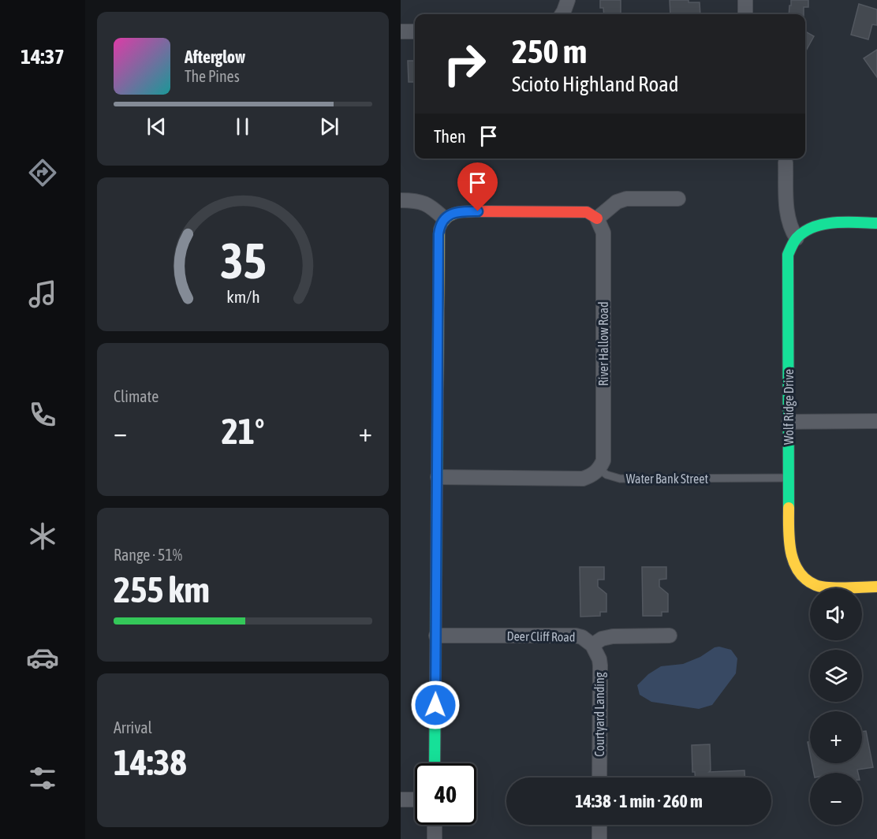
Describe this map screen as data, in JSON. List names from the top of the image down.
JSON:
{
  "streets": {
    "street": [
      "River Hallow Road",
      "Wolf Ridge Drive",
      "Deer Cliff Road",
      "Courtyard Landing"
    ],
    "lane": ["Water Bank Street"]
  },
  "crossings": [
    ["River Hallow Road", "Water Bank Street"],
    ["Wolf Ridge Drive", "Water Bank Street"],
    ["Deer Cliff Road", "Courtyard Landing"]
  ],
  "page": {
    "tabs": "14:37",
    "turn": ["250 m", "Scioto Highland Road"],
    "song": ["Afterglow", "The Pines"],
    "then": "Then",
    "tile": [
      "Climate",
      ["Range · 51%", "255 km"],
      ["Arrival", "14:38"]
    ],
    "heat": ["−", "21°", "+"],
    "map_buttons": ["+", "−"],
    "limit": "40",
    "trip": "14:38 · 1 min · 260 m",
    "gauge": ["35", "km/h"]
  }
}
